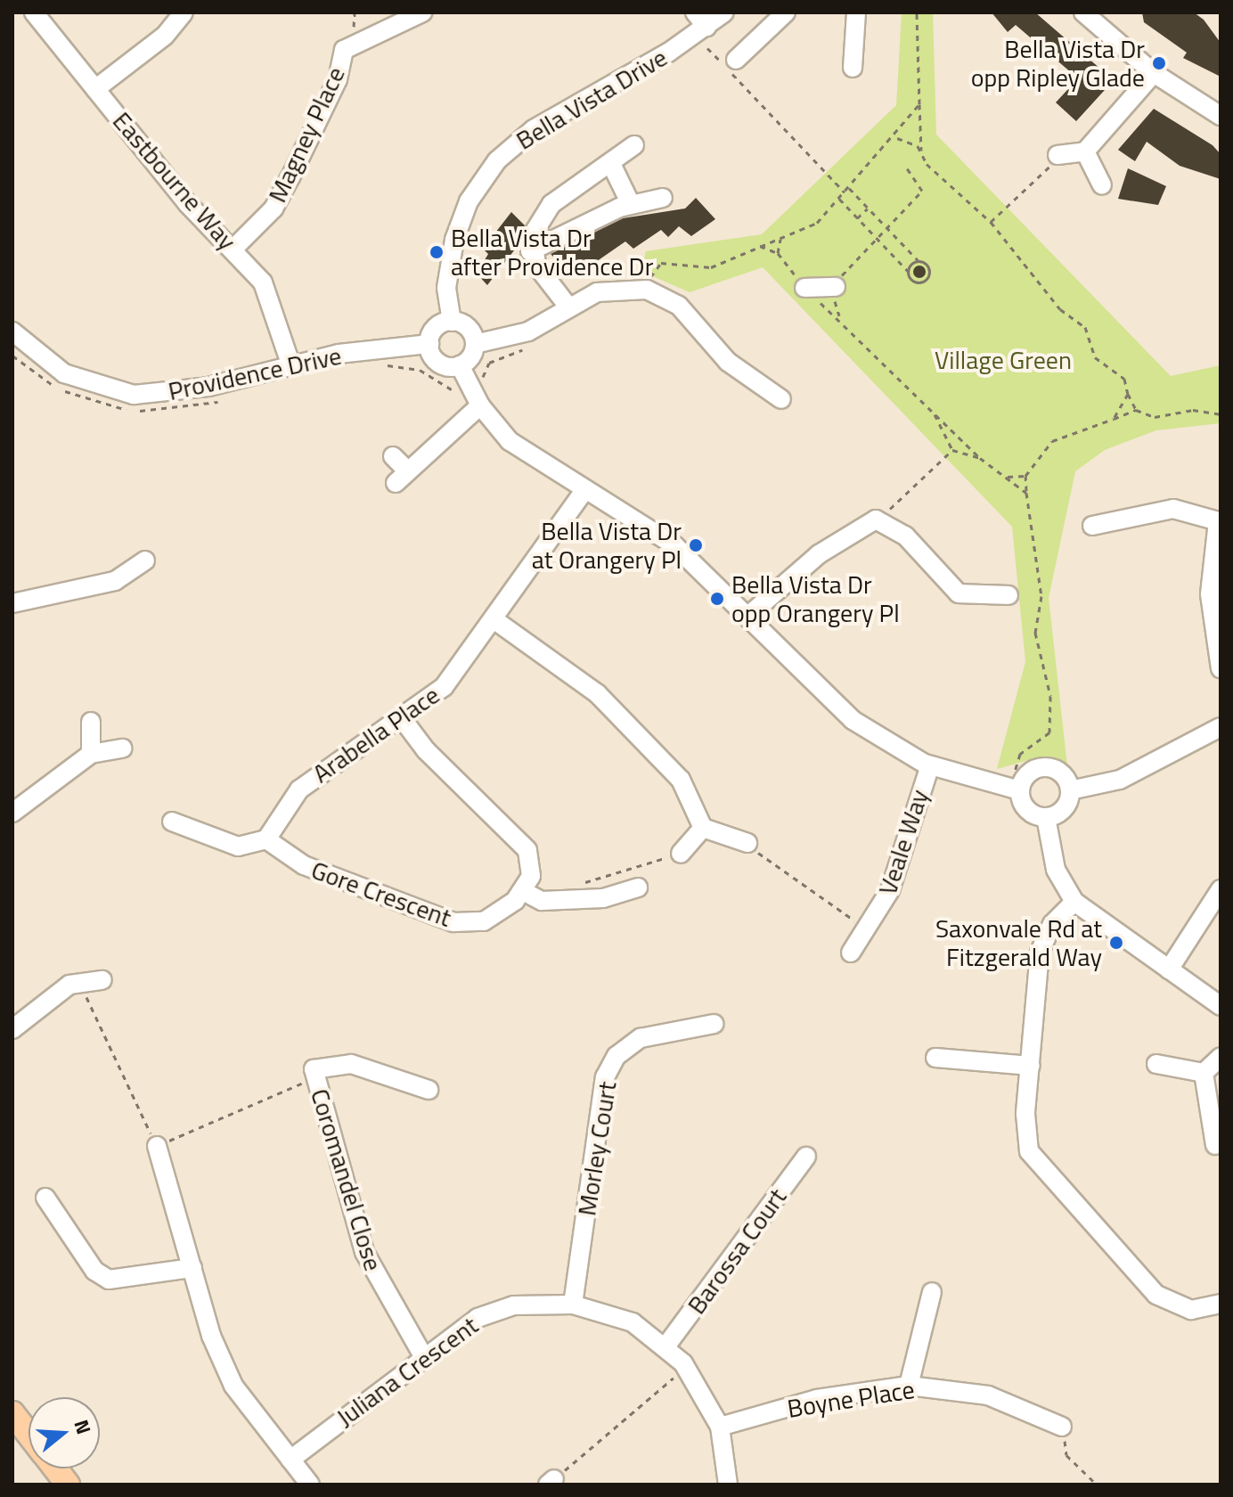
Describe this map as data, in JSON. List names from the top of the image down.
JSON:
{
  "streets": {
    "street": [
      "Bella Vista Drive",
      "Magney Place",
      "Eastbourne Way",
      "Providence Drive",
      "Arabella Place",
      "Veale Way",
      "Gore Crescent",
      "Morley Court",
      "Coromandel Close",
      "Barossa Court",
      "Juliana Crescent",
      "Boyne Place"
    ]
  },
  "crossings": [
    ["Bella Vista Drive", "Providence Drive"],
    ["Magney Place", "Eastbourne Way"],
    ["Eastbourne Way", "Providence Drive"],
    ["Arabella Place", "Gore Crescent"],
    ["Morley Court", "Juliana Crescent"],
    ["Coromandel Close", "Juliana Crescent"],
    ["Barossa Court", "Juliana Crescent"],
    ["Juliana Crescent", "Boyne Place"]
  ],
  "parks": ["Village Green"],
  "places": [
    "Bella Vista Dr opp Ripley Glade",
    "Bella Vista Dr after Providence Dr",
    "Bella Vista Dr at Orangery Pl",
    "Bella Vista Dr opp Orangery Pl",
    "Saxonvale Rd at Fitzgerald Way"
  ],
  "north": "right"
}
